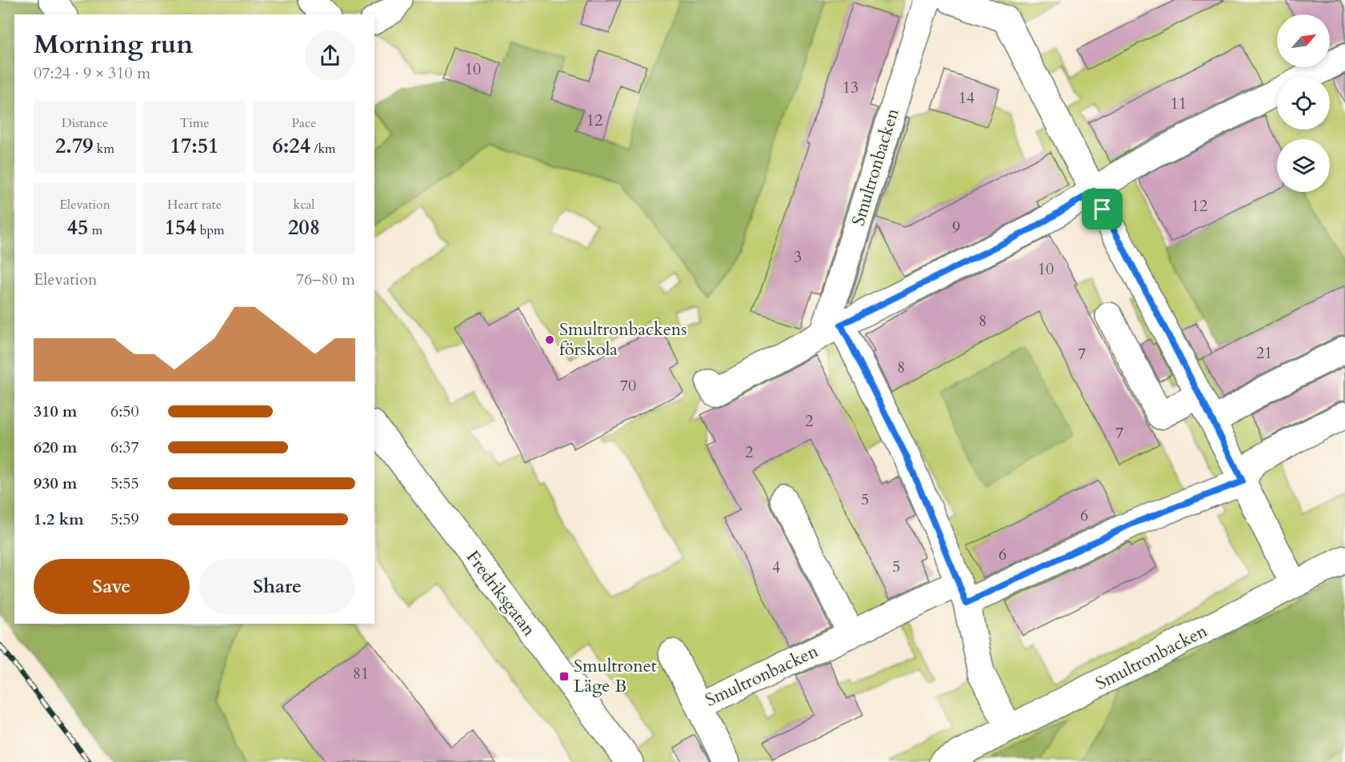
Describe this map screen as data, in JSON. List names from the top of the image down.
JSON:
{
  "streets": {
    "street": ["Smultronbacken", "Fredriksgatan"]
  },
  "places": {
    "other": ["Smultronbackens förskola"],
    "transit": ["Smultronet Läge B"]
  },
  "house_numbers": [
    "10",
    "13",
    "14",
    "11",
    "12",
    "12",
    "9",
    "3",
    "10",
    "8",
    "21",
    "7",
    "8",
    "70",
    "2",
    "7",
    "2",
    "5",
    "6",
    "6",
    "5",
    "4",
    "81"
  ],
  "north": "top right",
  "page": {
    "heading": ["Morning run", "07:24 · 9 × 310 m"],
    "stats": [
      ["Distance", "2.79 km"],
      ["Time", "17:51"],
      ["Pace", "6:24 /km"],
      ["Elevation", "45 m"],
      ["Heart rate", "154 bpm"],
      ["kcal", "208"]
    ],
    "chart": ["Elevation", "76–80 m"],
    "list": [
      {
        "name": "310 m",
        "note": "6:50"
      },
      {
        "name": "620 m",
        "note": "6:37"
      },
      {
        "name": "930 m",
        "note": "5:55"
      },
      {
        "name": "1.2 km",
        "note": "5:59"
      }
    ],
    "buttons": ["Save", "Share"]
  }
}
